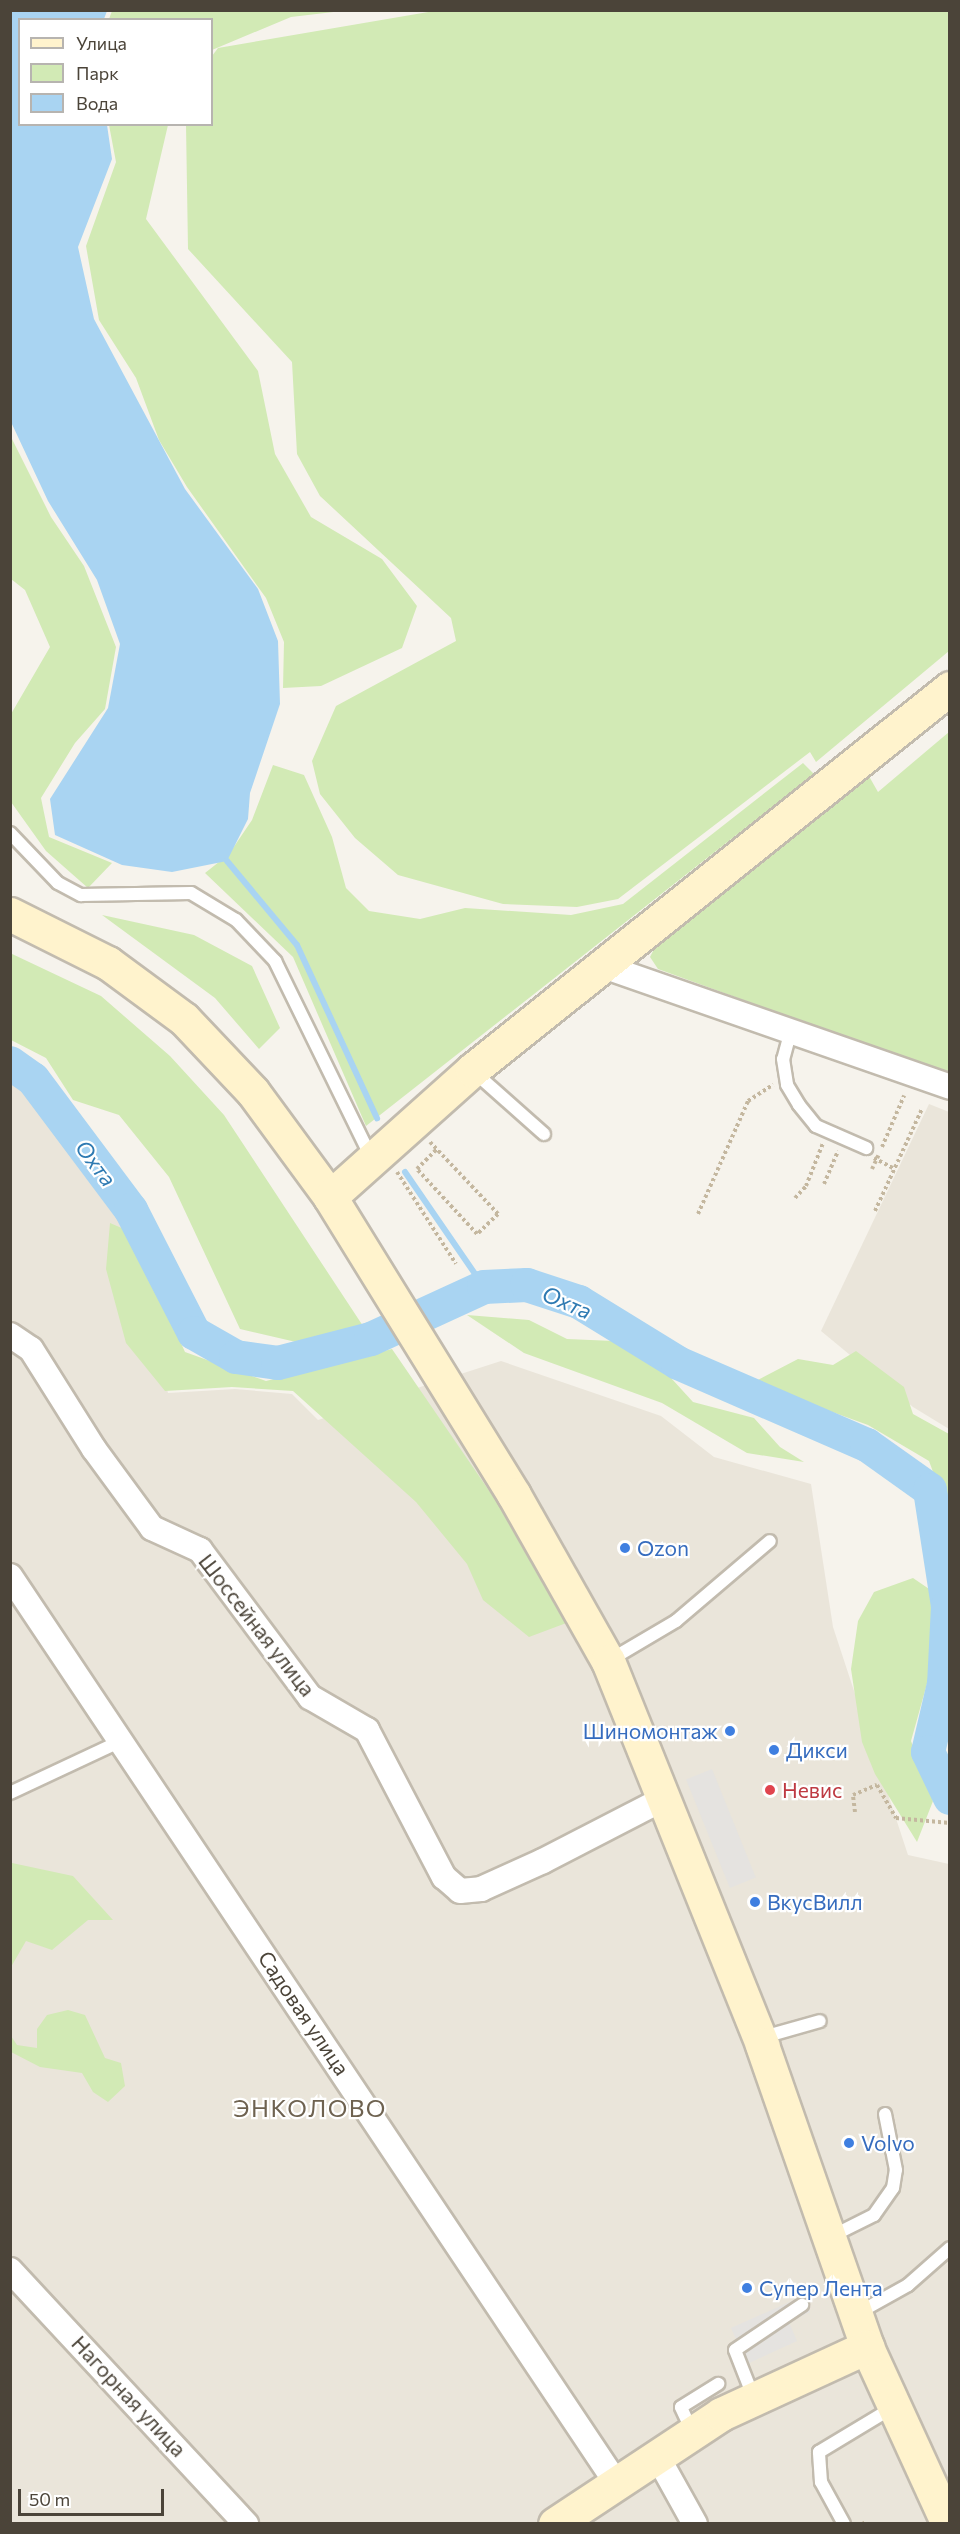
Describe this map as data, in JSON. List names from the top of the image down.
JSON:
{
  "streets": {
    "street": ["Шоссейная улица", "Садовая улица", "Нагорная улица"]
  },
  "districts": ["ЭНКОЛОВО"],
  "water": ["Охта"],
  "places": [
    "Ozon",
    "Шиномонтаж",
    "Дикси",
    "Невис",
    "ВкусВилл",
    "Volvo",
    "Супер Лента"
  ],
  "legend": ["Улица", "Парк", "Вода"],
  "scale_bar": "50 m"
}
